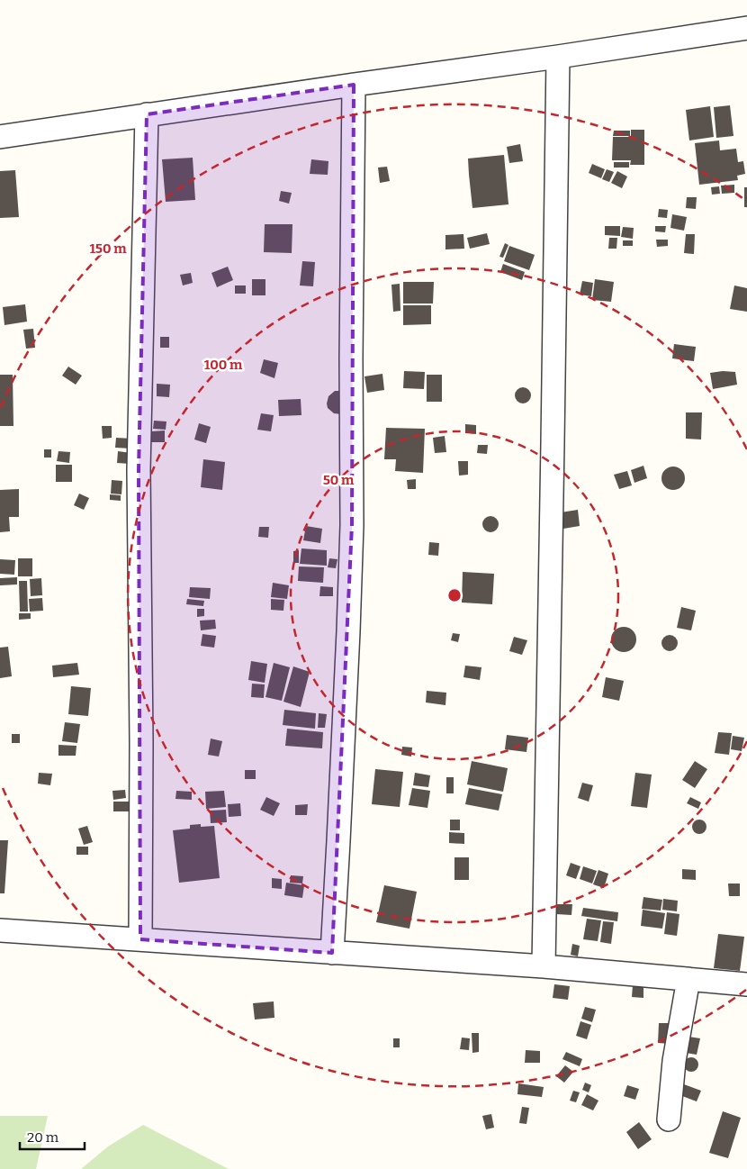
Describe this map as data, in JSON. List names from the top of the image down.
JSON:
{
  "scale_bar": "20 m",
  "rings": ["150 m", "100 m", "50 m"]
}
